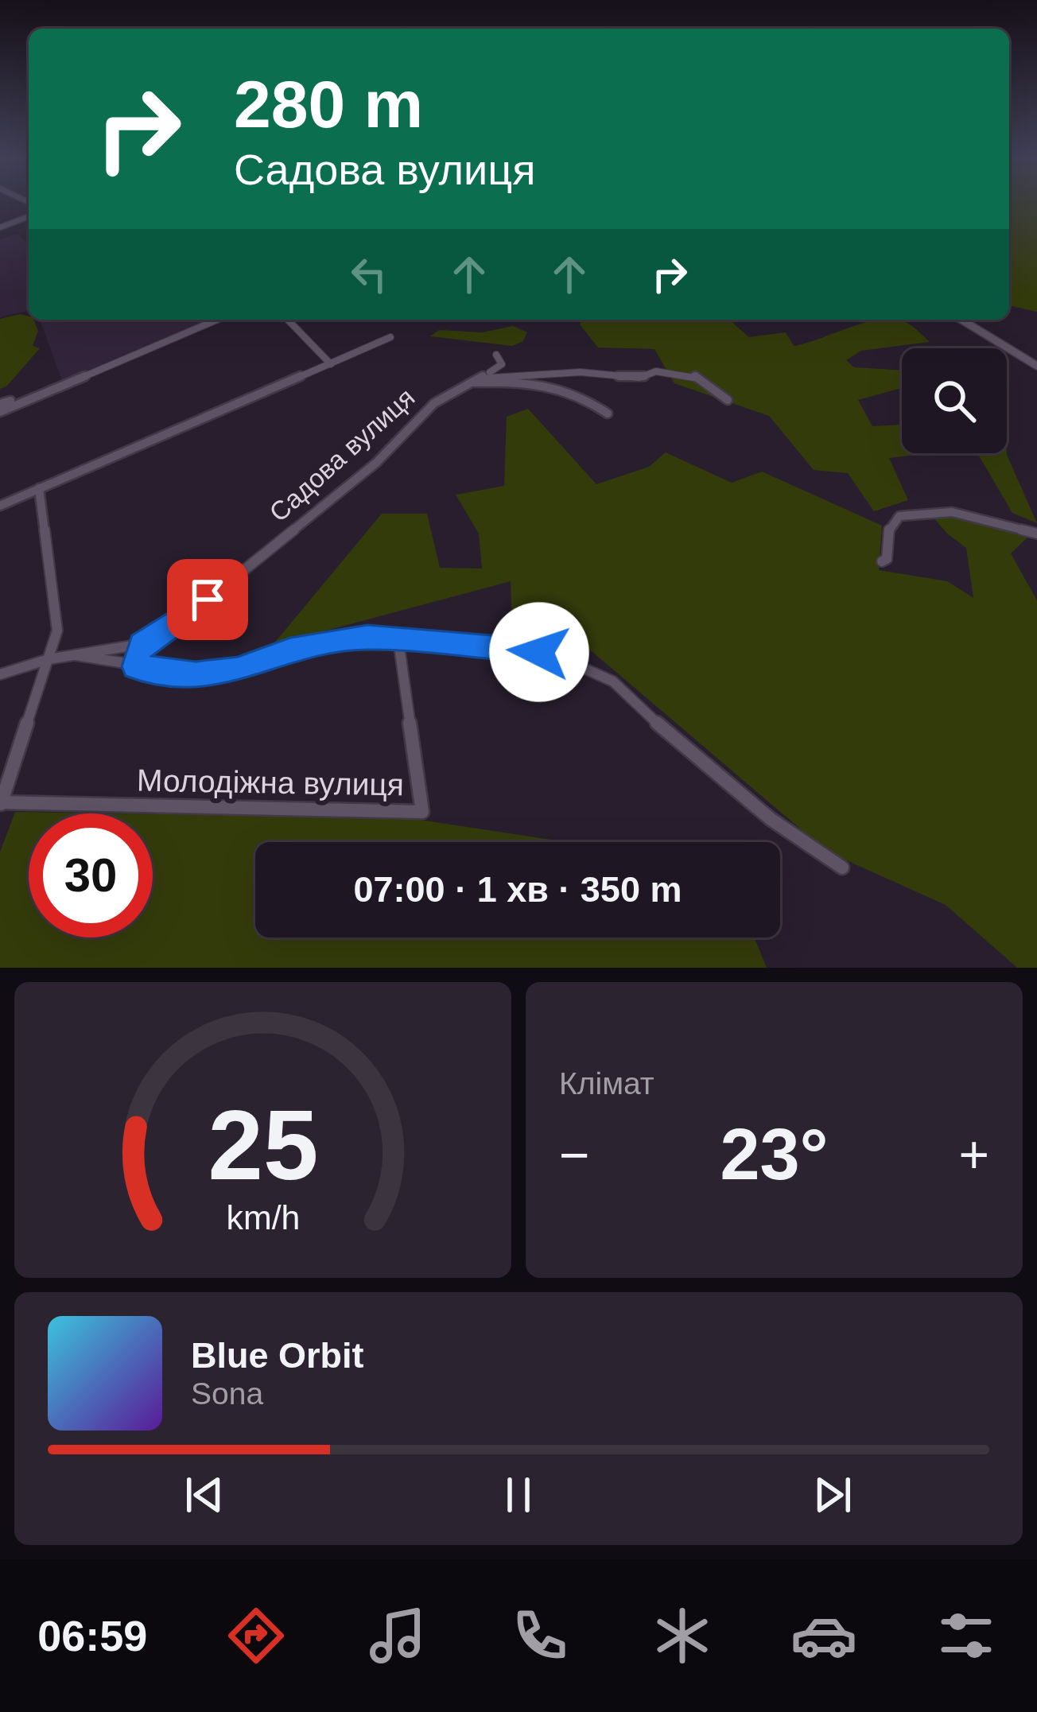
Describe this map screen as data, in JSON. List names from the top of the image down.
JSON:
{
  "streets": {
    "street": ["Садова вулиця", "Молодіжна вулиця"]
  },
  "page": {
    "turn": ["280 m", "Садова вулиця"],
    "limit": "30",
    "trip": "07:00 · 1 хв · 350 m",
    "tile": "Клімат",
    "heat": ["−", "23°", "+"],
    "song": ["Blue Orbit", "Sona"],
    "tabs": "06:59",
    "gauge": ["25", "km/h"]
  }
}
